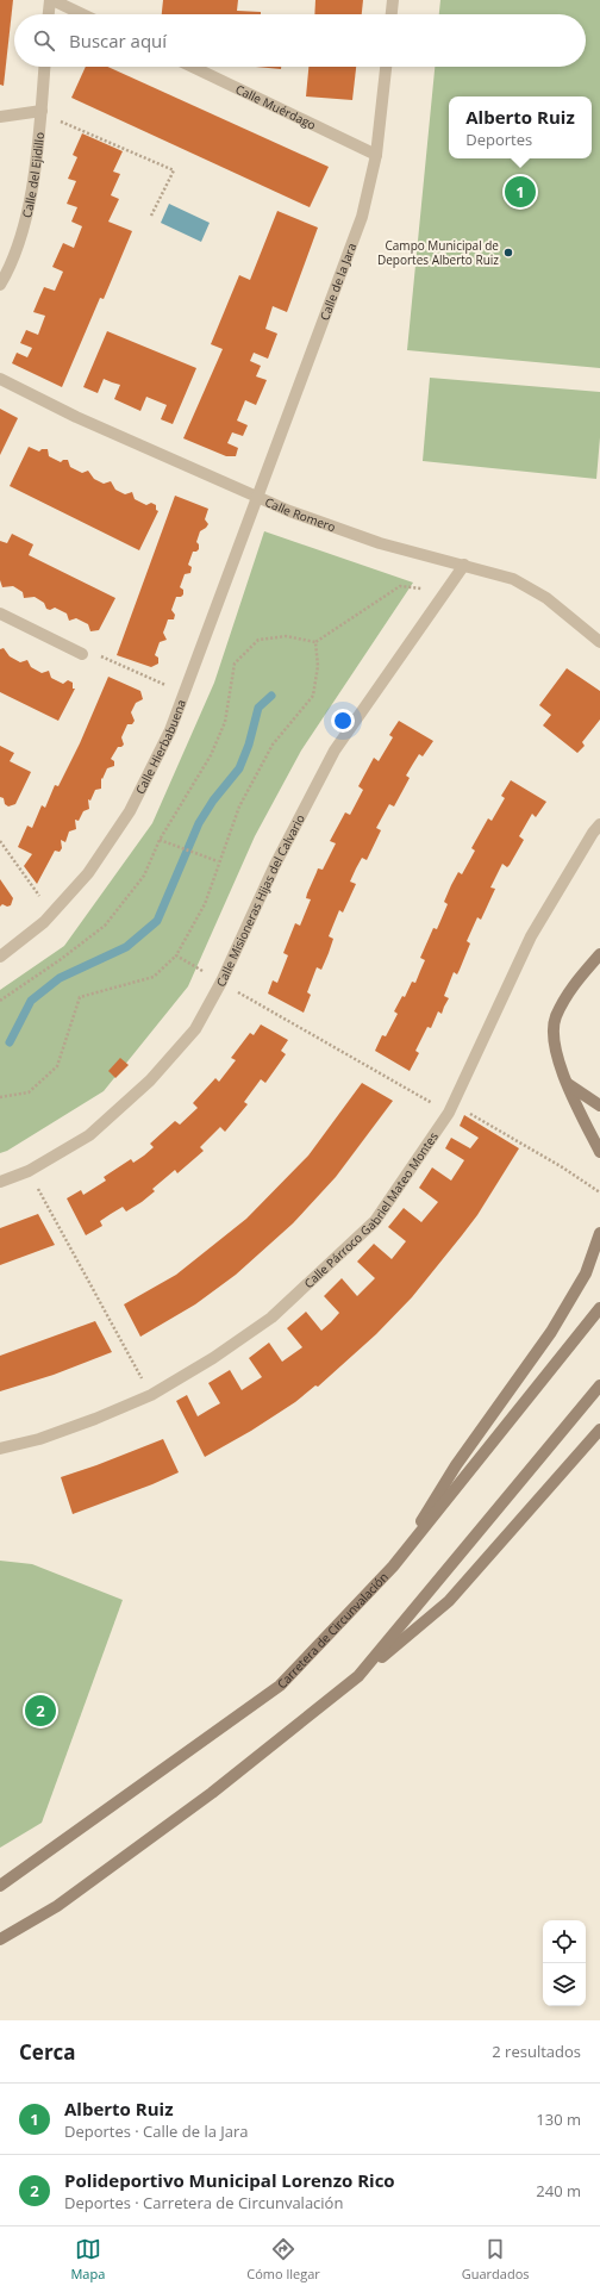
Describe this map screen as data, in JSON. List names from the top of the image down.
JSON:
{
  "streets": {
    "main road": ["Carretera de Circunvalación"],
    "street": [
      "Calle Muérdago",
      "Calle del Ejidillo",
      "Calle de la Jara",
      "Calle Romero",
      "Calle Hierbabuena",
      "Calle Misioneras Hijas del Calvario",
      "Calle Párroco Gabriel Mateo Montes"
    ]
  },
  "crossings": [
    ["Calle Muérdago", "Calle de la Jara"],
    ["Calle de la Jara", "Calle Romero"],
    ["Calle de la Jara", "Calle Hierbabuena"],
    ["Calle Romero", "Calle Hierbabuena"],
    ["Calle Romero", "Calle Misioneras Hijas del Calvario"]
  ],
  "places": ["Campo Municipal de Deportes Alberto Ruiz"],
  "page": {
    "search": "Buscar aquí",
    "popup": ["Alberto Ruiz", "Deportes"],
    "pins": ["1", "2"],
    "heading": ["Cerca", "2 resultados"],
    "list": [
      {
        "mark": "1",
        "name": "Alberto Ruiz",
        "note": "Deportes · Calle de la Jara",
        "value": "130 m"
      },
      {
        "mark": "2",
        "name": "Polideportivo Municipal Lorenzo Rico",
        "note": "Deportes · Carretera de Circunvalación",
        "value": "240 m"
      }
    ],
    "nav": ["Mapa", "Cómo llegar", "Guardados"]
  }
}
